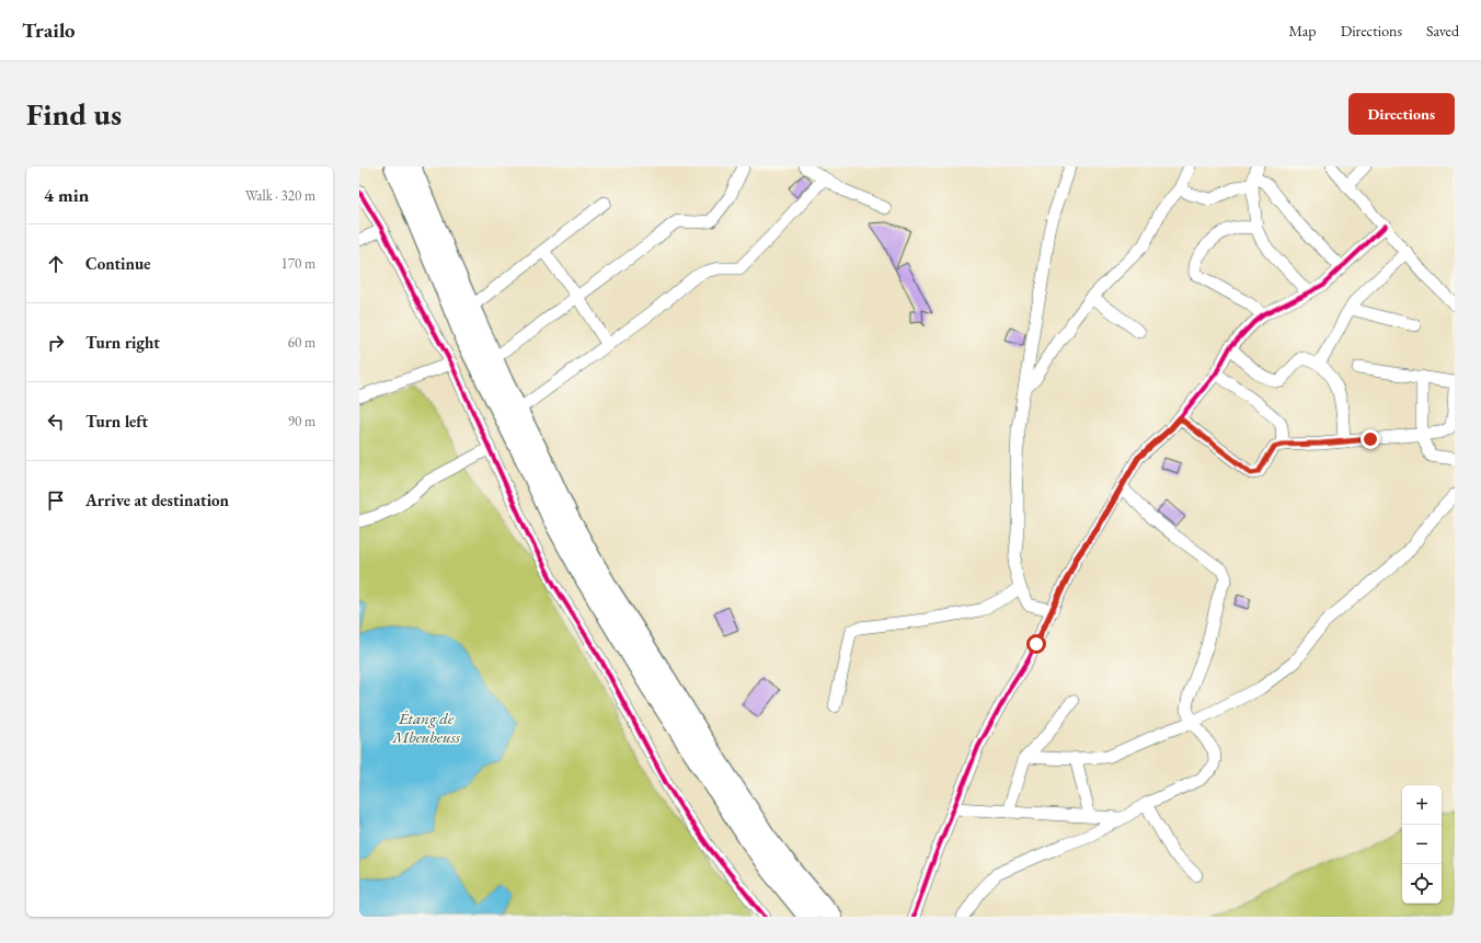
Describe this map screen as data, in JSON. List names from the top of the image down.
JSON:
{
  "water": ["Étang de Mbeubeuss"],
  "page": {
    "header": "Trailo",
    "nav": ["Map", "Directions", "Saved"],
    "buttons": "Directions",
    "title": "Find us",
    "heading": ["4 min", "Walk · 320 m"],
    "list": [
      ["Continue", "170 m"],
      ["Turn right", "60 m"],
      ["Turn left", "90 m"],
      "Arrive at destination"
    ],
    "map_buttons": ["+", "−"]
  }
}
